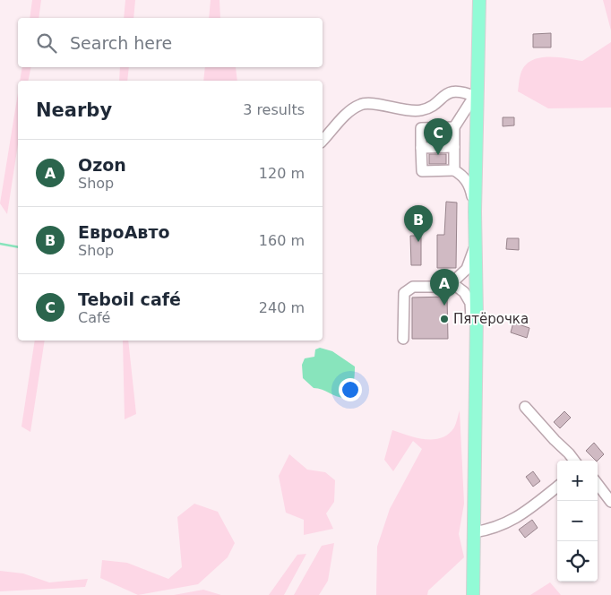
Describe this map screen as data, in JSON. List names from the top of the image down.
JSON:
{
  "places": ["Пятёрочка"],
  "page": {
    "search": "Search here",
    "heading": ["Nearby", "3 results"],
    "pins": ["C", "B", "A"],
    "list": [
      {
        "mark": "A",
        "name": "Ozon",
        "note": "Shop",
        "value": "120 m"
      },
      {
        "mark": "B",
        "name": "ЕвроАвто",
        "note": "Shop",
        "value": "160 m"
      },
      {
        "mark": "C",
        "name": "Teboil café",
        "note": "Café",
        "value": "240 m"
      }
    ],
    "map_buttons": ["+", "−"]
  }
}
